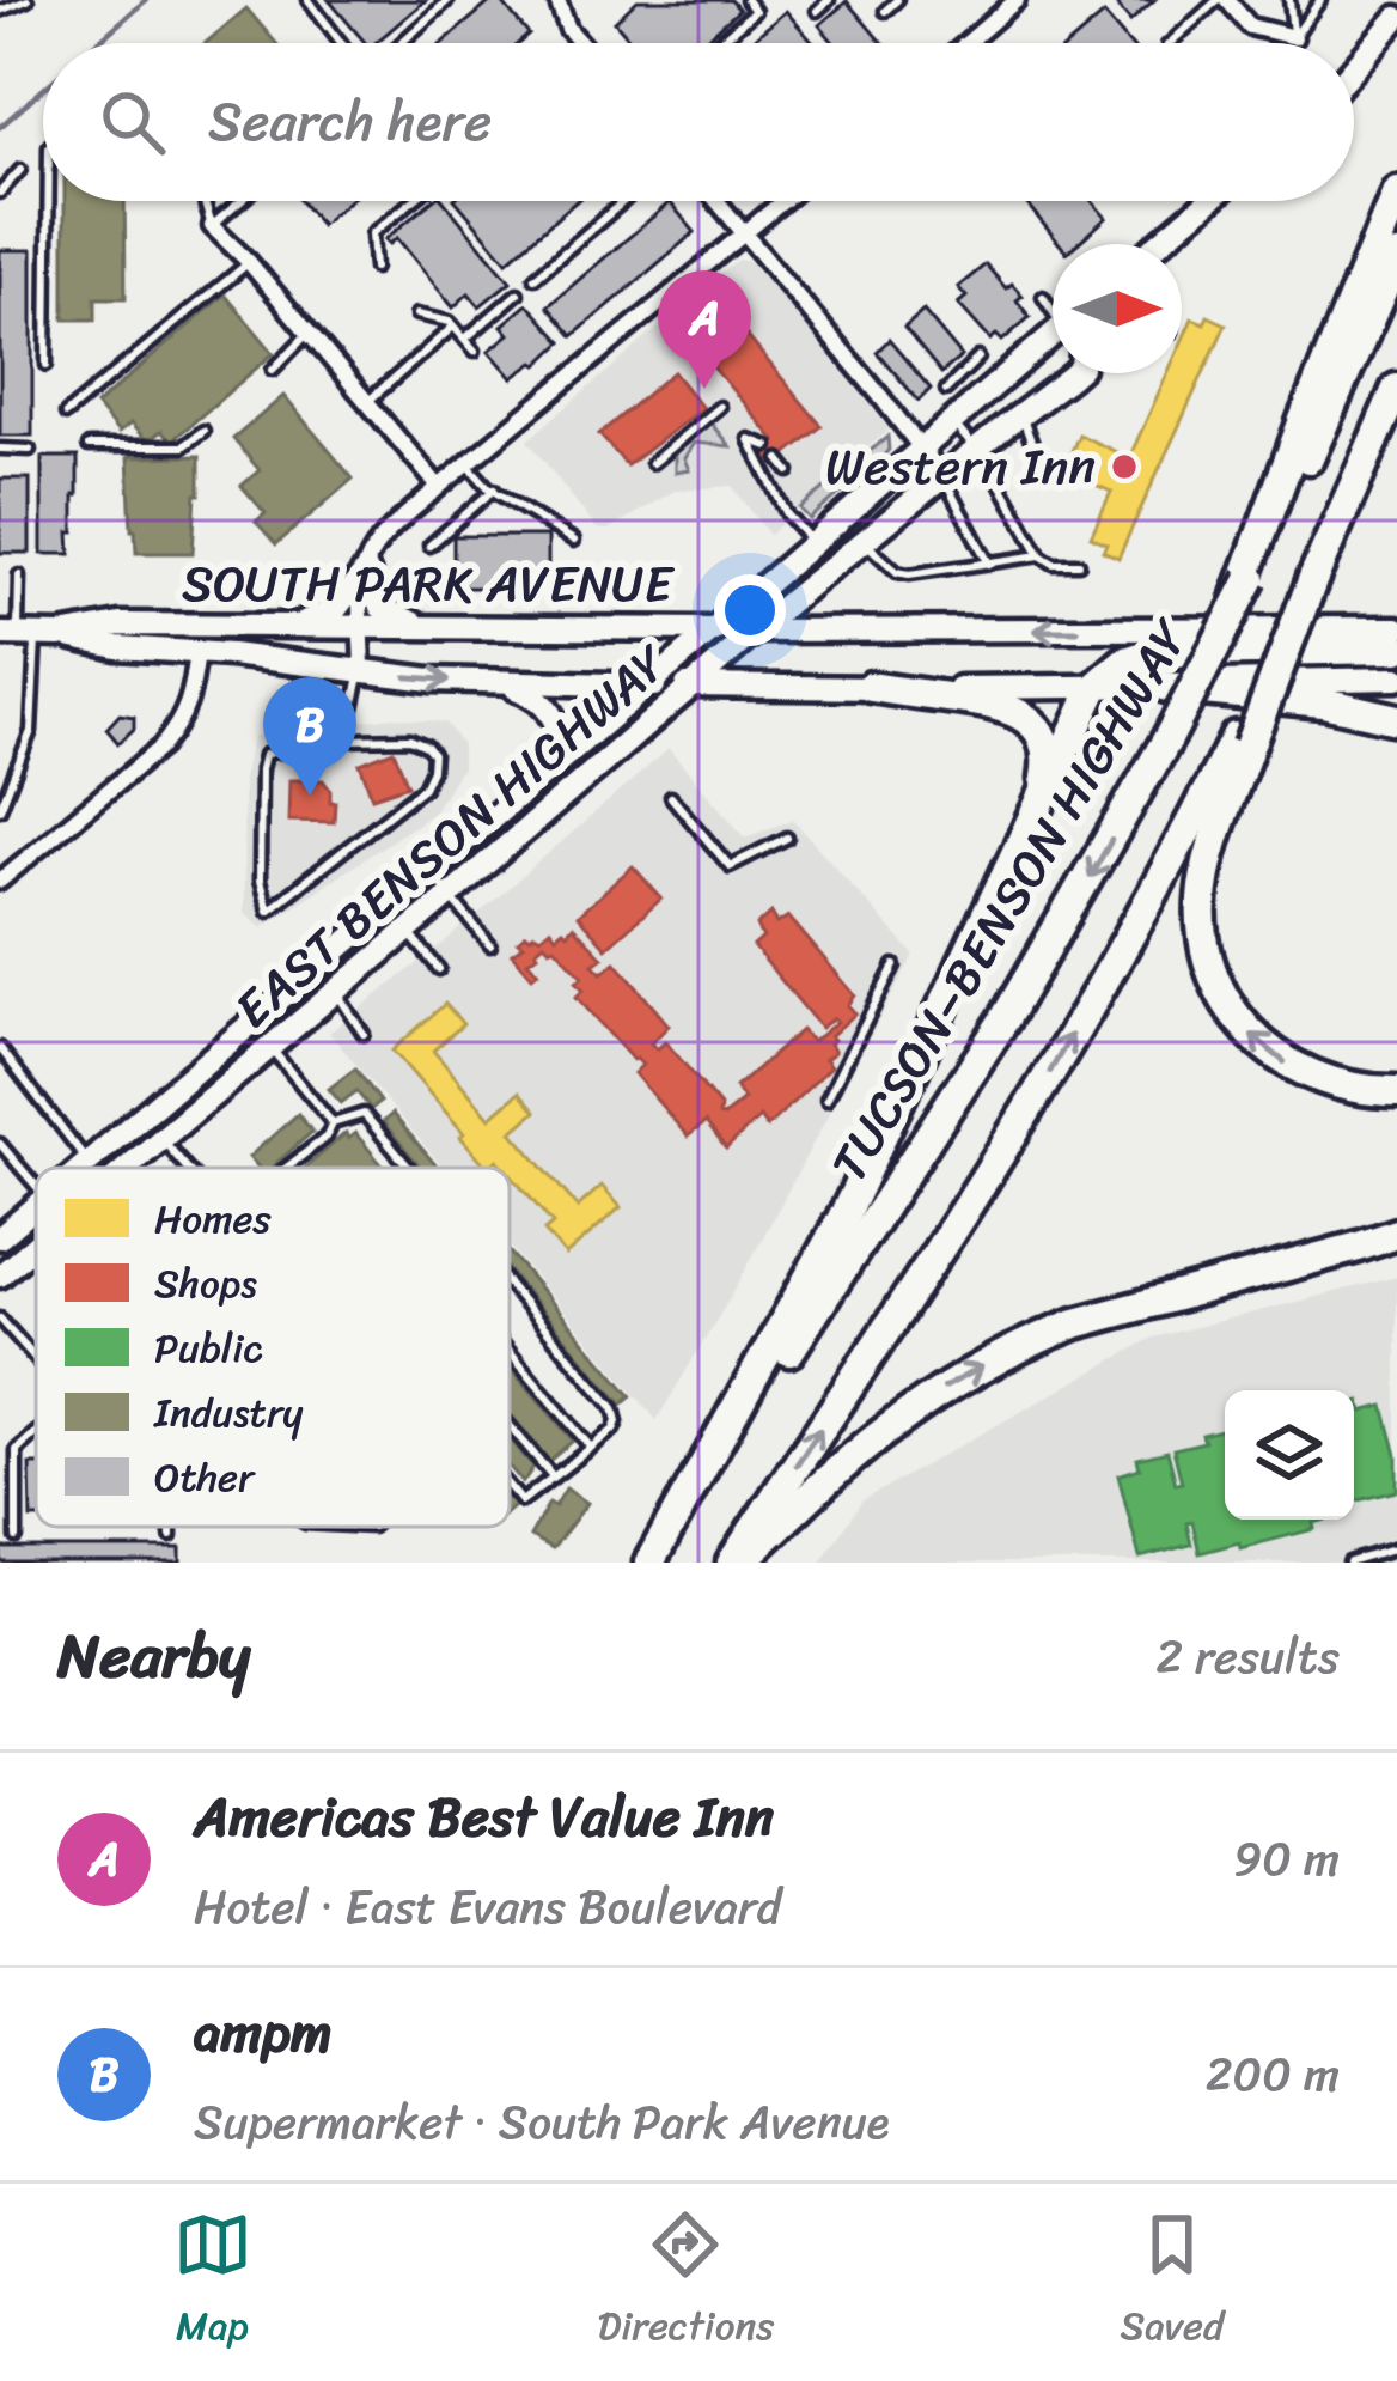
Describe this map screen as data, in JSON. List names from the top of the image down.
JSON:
{
  "streets": {
    "highway": ["TUCSON–BENSON HIGHWAY"],
    "main road": ["SOUTH PARK AVENUE", "EAST BENSON HIGHWAY"]
  },
  "crossings": [
    ["SOUTH PARK AVENUE", "EAST BENSON HIGHWAY"]
  ],
  "places": ["Western Inn"],
  "legend": [
    "Homes",
    "Shops",
    "Public",
    "Industry",
    "Other"
  ],
  "north": "right",
  "page": {
    "search": "Search here",
    "pins": ["A", "B"],
    "heading": ["Nearby", "2 results"],
    "list": [
      {
        "mark": "A",
        "name": "Americas Best Value Inn",
        "note": "Hotel · East Evans Boulevard",
        "value": "90 m"
      },
      {
        "mark": "B",
        "name": "ampm",
        "note": "Supermarket · South Park Avenue",
        "value": "200 m"
      }
    ],
    "nav": ["Map", "Directions", "Saved"]
  }
}
